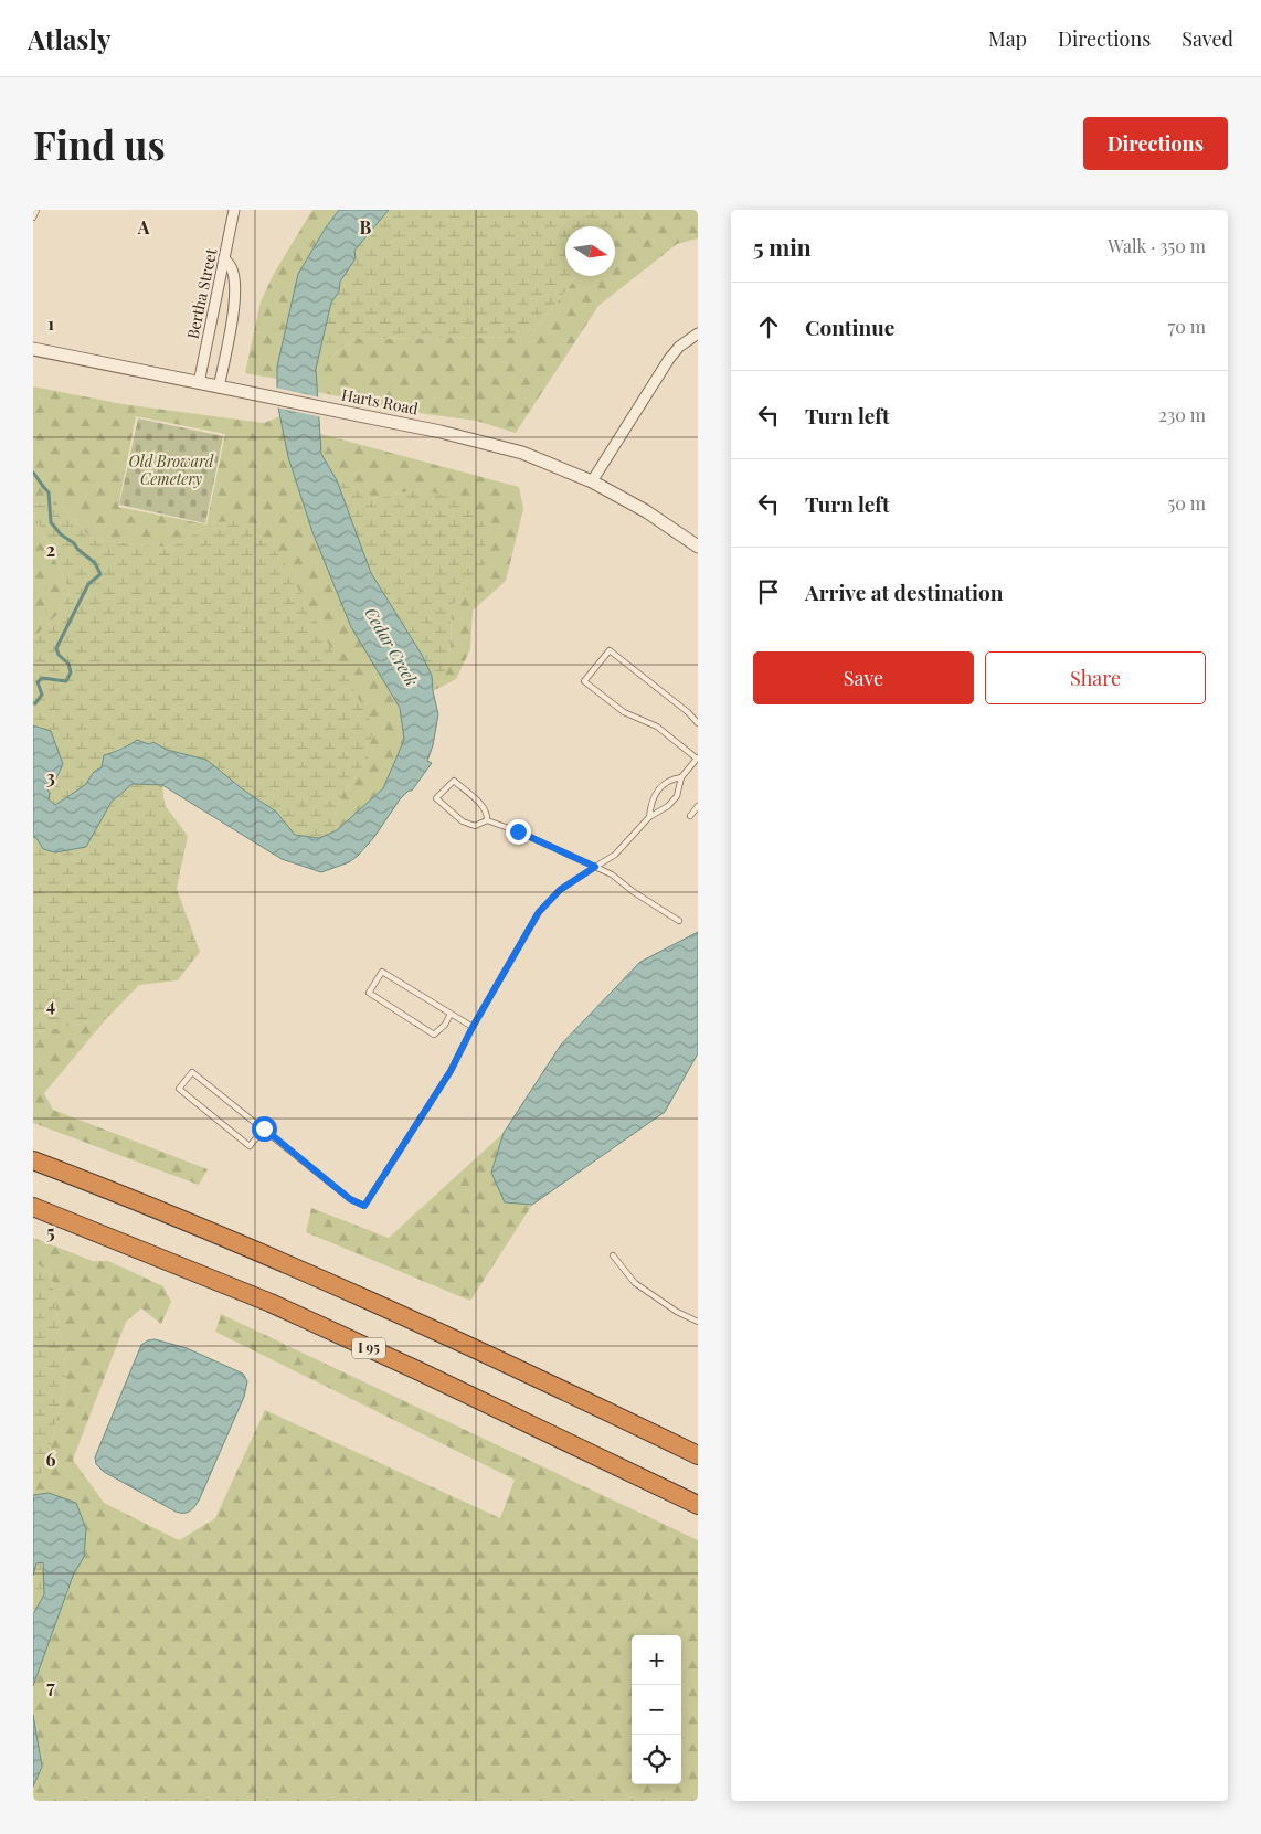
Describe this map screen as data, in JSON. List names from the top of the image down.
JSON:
{
  "streets": {
    "highway": ["I 95"],
    "street": ["Bertha Street", "Harts Road"]
  },
  "crossings": [
    ["Bertha Street", "Harts Road"]
  ],
  "water": ["Cedar Creek"],
  "parks": ["Old Broward Cemetery"],
  "north": "right",
  "page": {
    "header": "Atlasly",
    "nav": ["Map", "Directions", "Saved"],
    "buttons": [
      "Directions",
      ["Save", "Share"]
    ],
    "title": "Find us",
    "heading": ["5 min", "Walk · 350 m"],
    "list": [
      ["Continue", "70 m"],
      ["Turn left", "230 m"],
      ["Turn left", "50 m"],
      "Arrive at destination"
    ],
    "map_buttons": ["+", "−"]
  },
  "grid": {
    "columns": ["A", "B"],
    "rows": [
      "1",
      "2",
      "3",
      "4",
      "5",
      "6",
      "7"
    ]
  }
}
